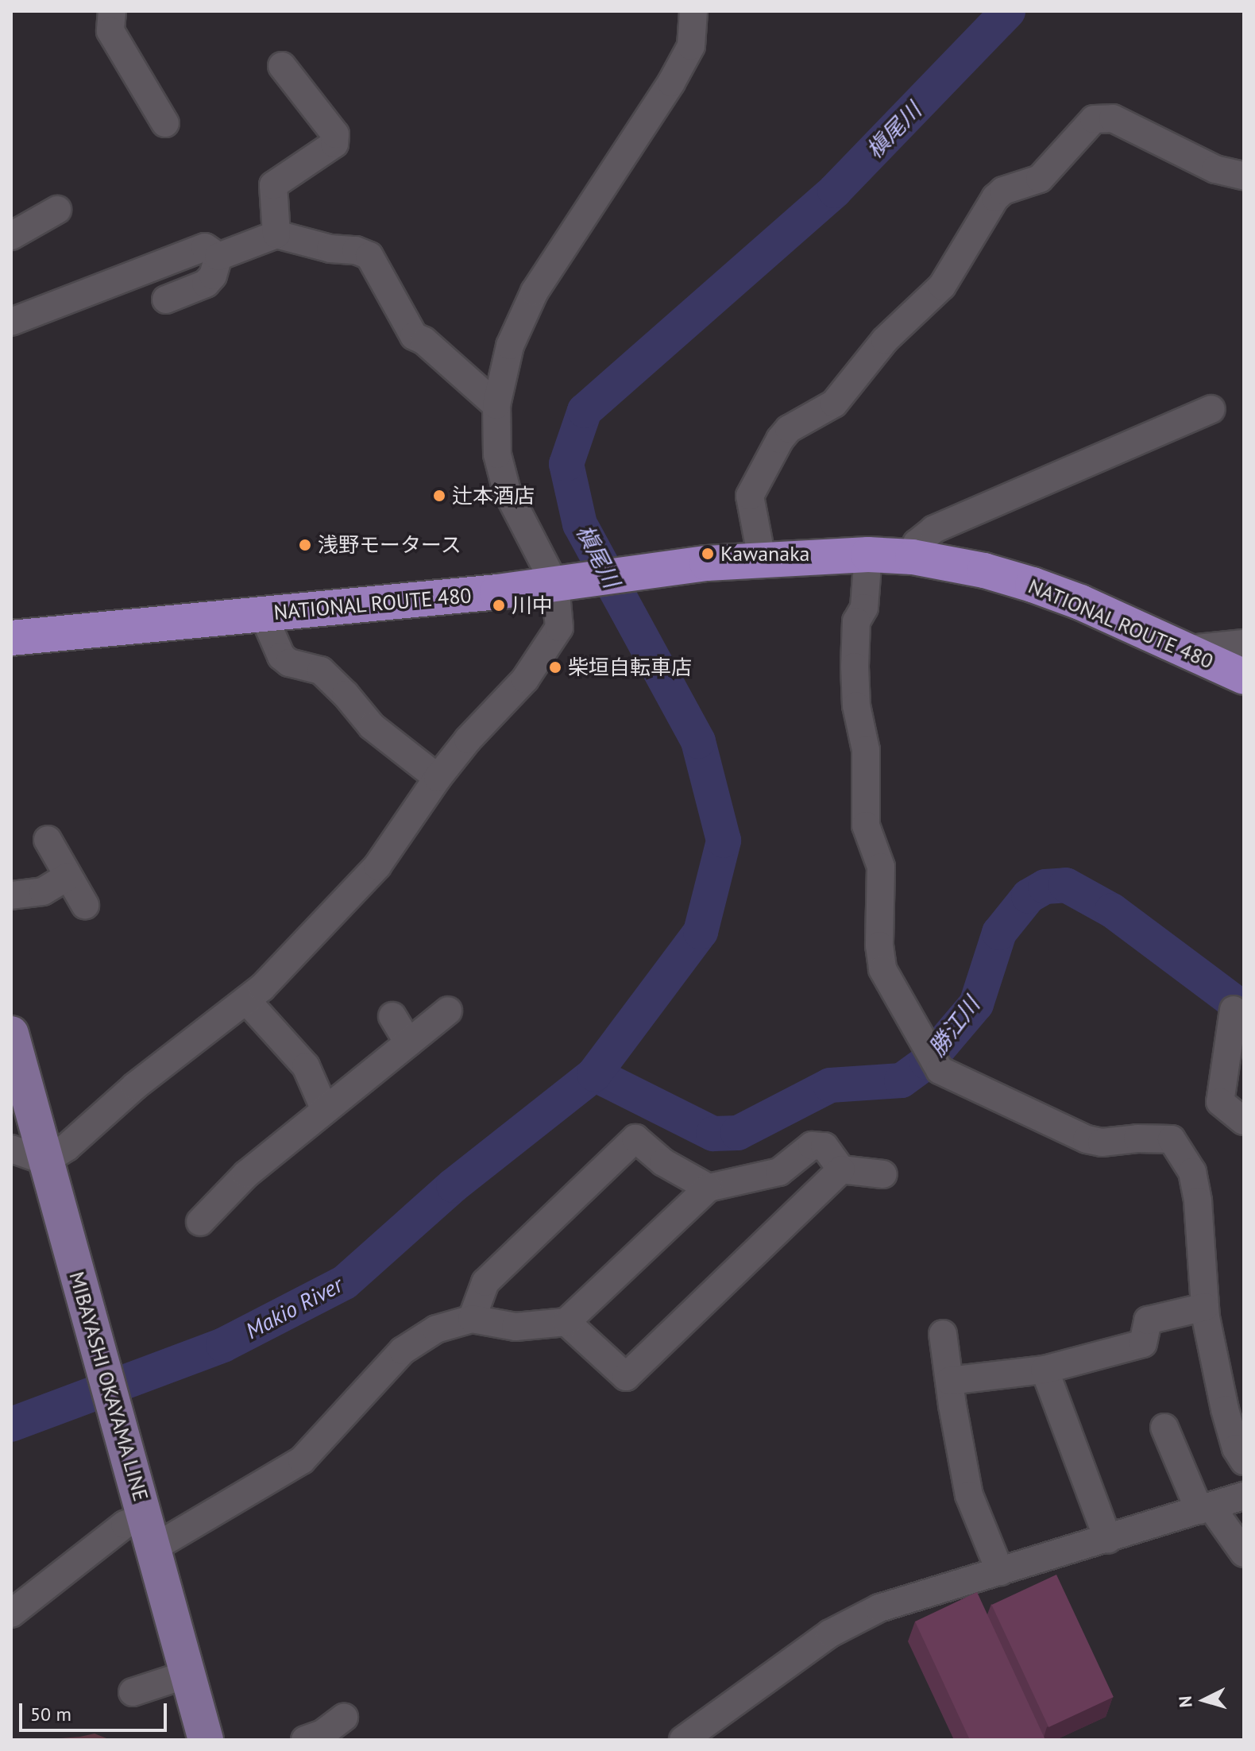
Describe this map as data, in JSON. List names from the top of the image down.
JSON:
{
  "streets": {
    "highway": ["NATIONAL ROUTE 480"],
    "main road": ["MIBAYASHI OKAYAMA LINE"]
  },
  "water": ["槇尾川", "勝江川", "Makio River"],
  "places": [
    "辻本酒店",
    "浅野モータース",
    "Kawanaka",
    "川中",
    "柴垣自転車店"
  ],
  "scale_bar": "50 m",
  "north": "left"
}
